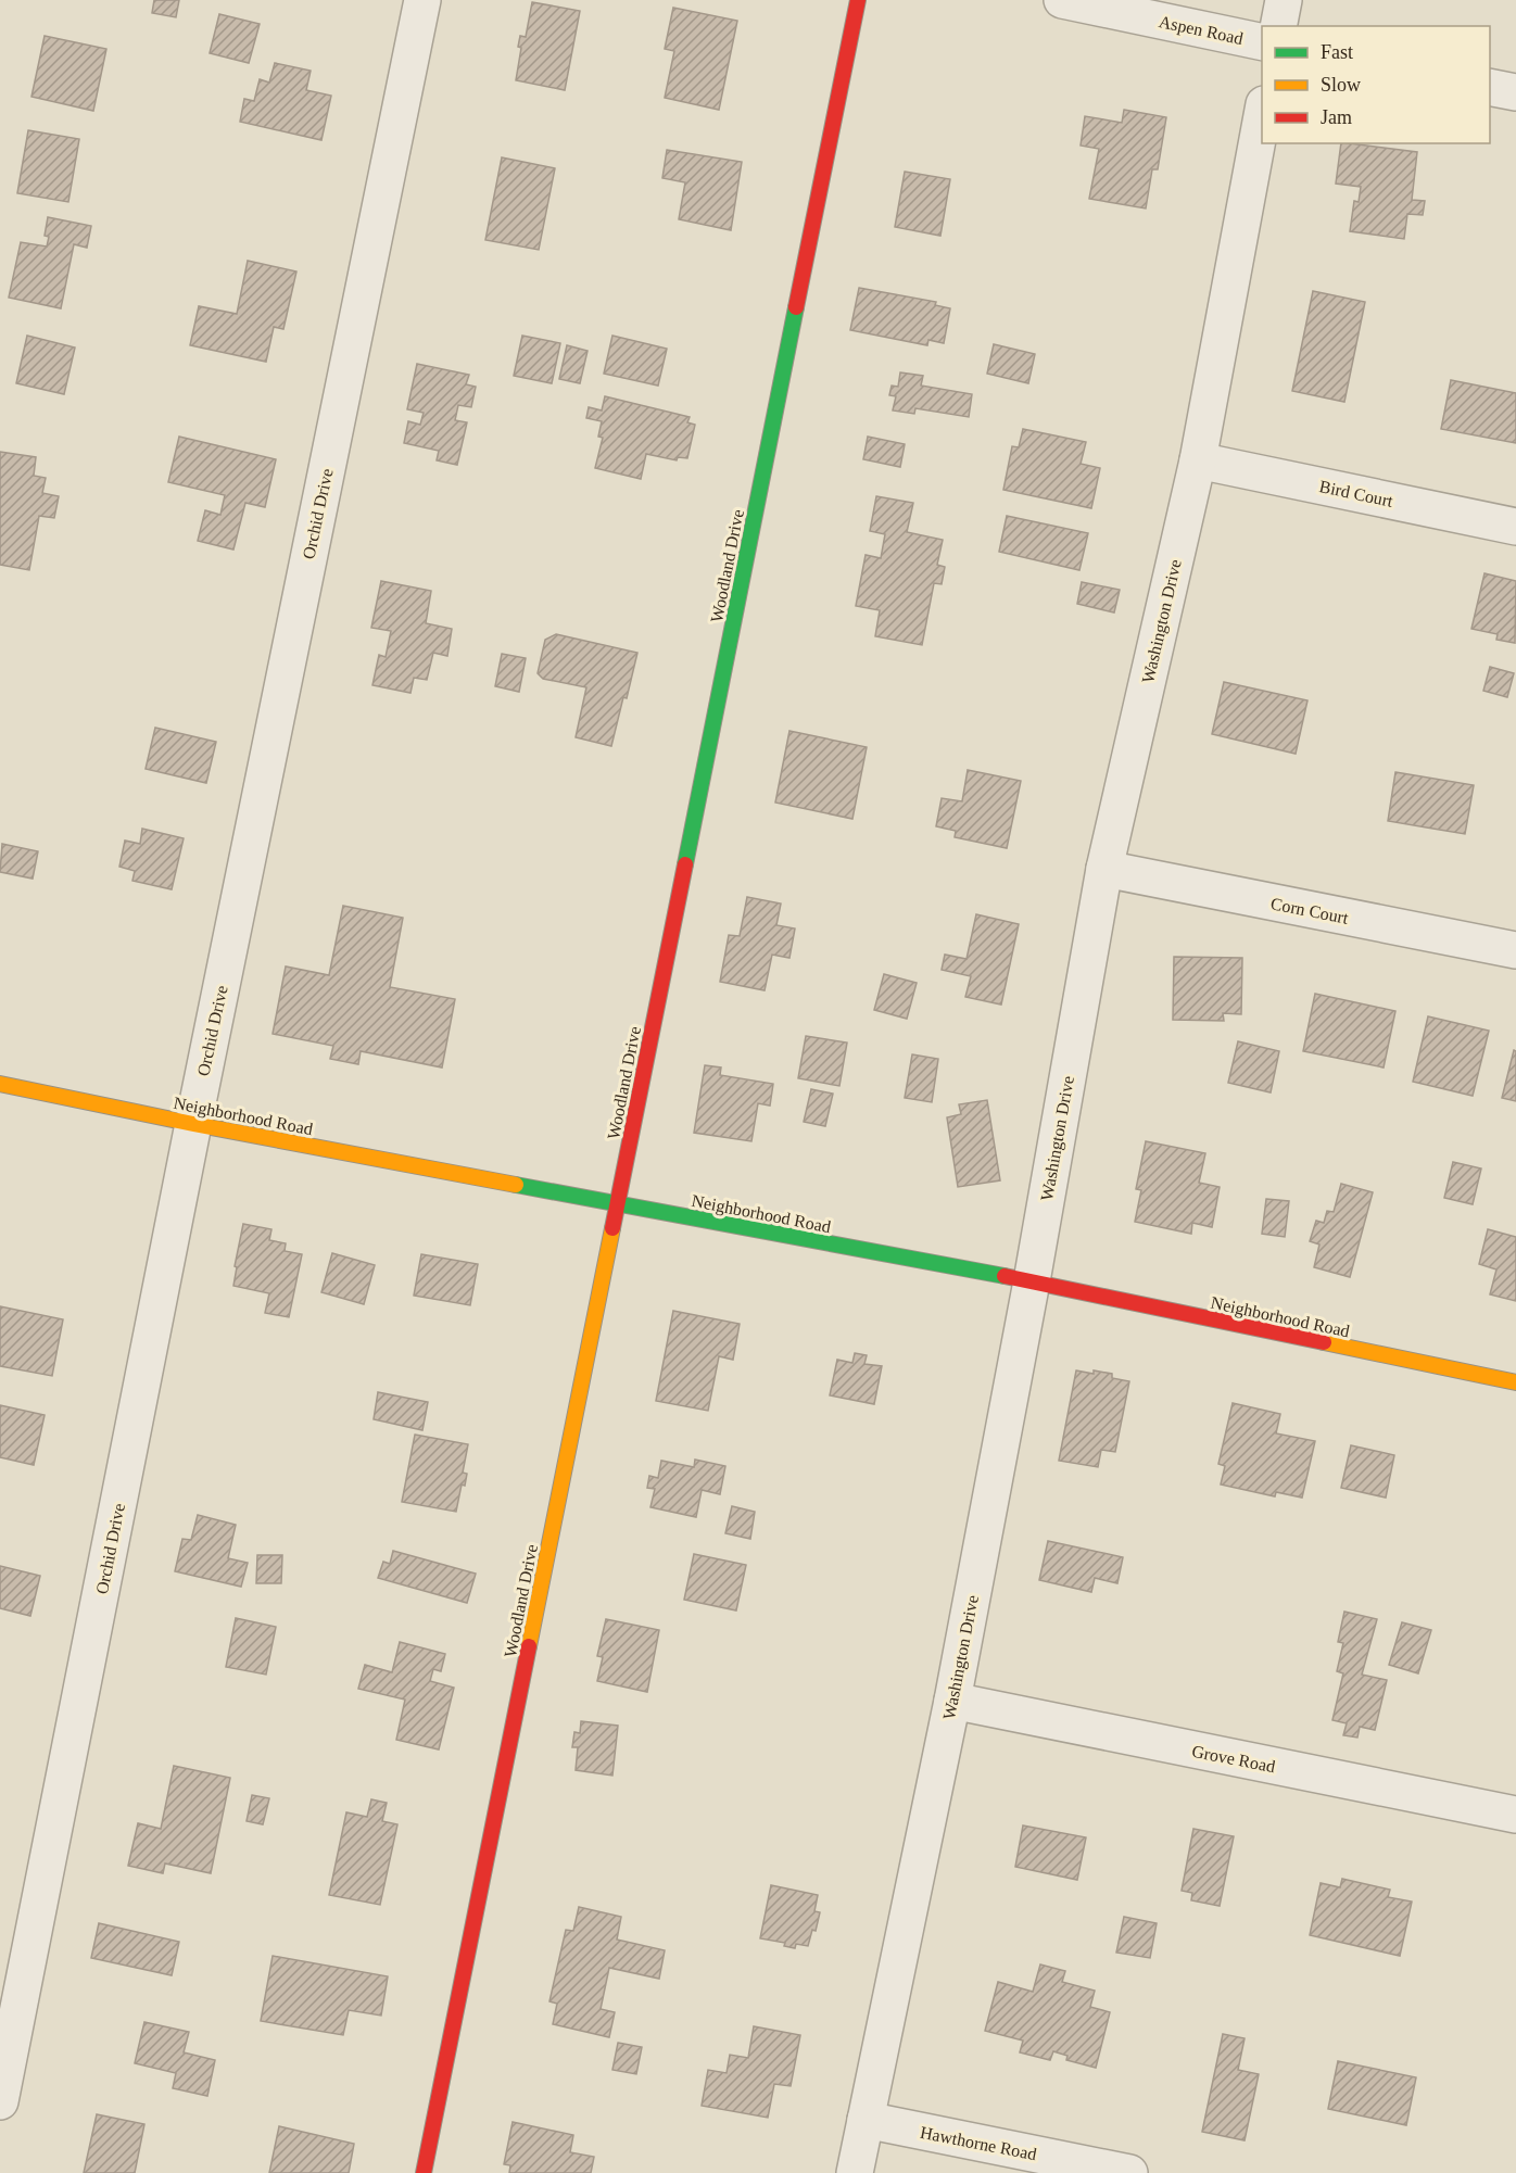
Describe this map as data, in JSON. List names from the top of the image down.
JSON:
{
  "streets": {
    "street": [
      "Aspen Road",
      "Bird Court",
      "Orchid Drive",
      "Woodland Drive",
      "Washington Drive",
      "Corn Court",
      "Neighborhood Road",
      "Grove Road",
      "Hawthorne Road"
    ]
  },
  "crossings": [
    ["Bird Court", "Washington Drive"],
    ["Orchid Drive", "Neighborhood Road"],
    ["Woodland Drive", "Neighborhood Road"],
    ["Washington Drive", "Corn Court"],
    ["Washington Drive", "Neighborhood Road"],
    ["Washington Drive", "Grove Road"],
    ["Washington Drive", "Hawthorne Road"]
  ],
  "legend": ["Fast", "Slow", "Jam"]
}
